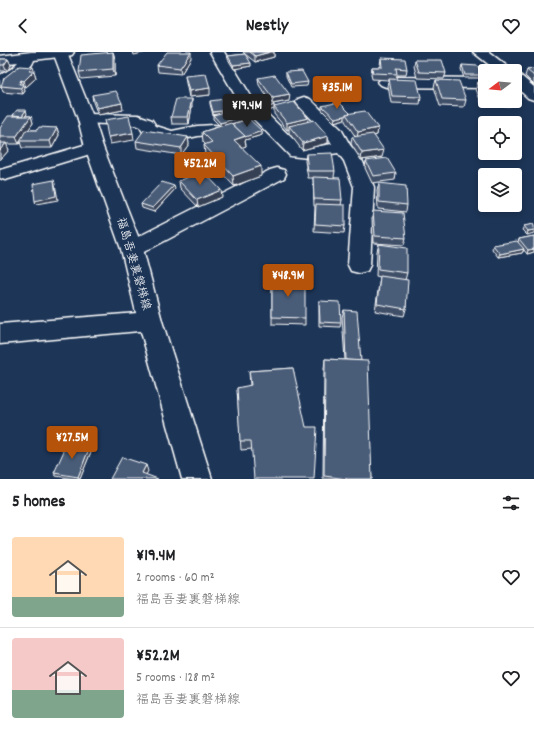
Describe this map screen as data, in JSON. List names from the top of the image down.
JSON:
{
  "streets": {
    "street": ["福島吾妻裏磐梯線"]
  },
  "north": "left",
  "page": {
    "header": "Nestly",
    "price": [
      "¥35.1M",
      "¥19.4M",
      "¥52.2M",
      "¥48.9M",
      "¥27.5M"
    ],
    "heading": "5 homes",
    "list": [
      {
        "name": "¥19.4M",
        "note": "2 rooms · 60 m² · 福島吾妻裏磐梯線"
      },
      {
        "name": "¥52.2M",
        "note": "5 rooms · 128 m² · 福島吾妻裏磐梯線"
      }
    ]
  }
}
